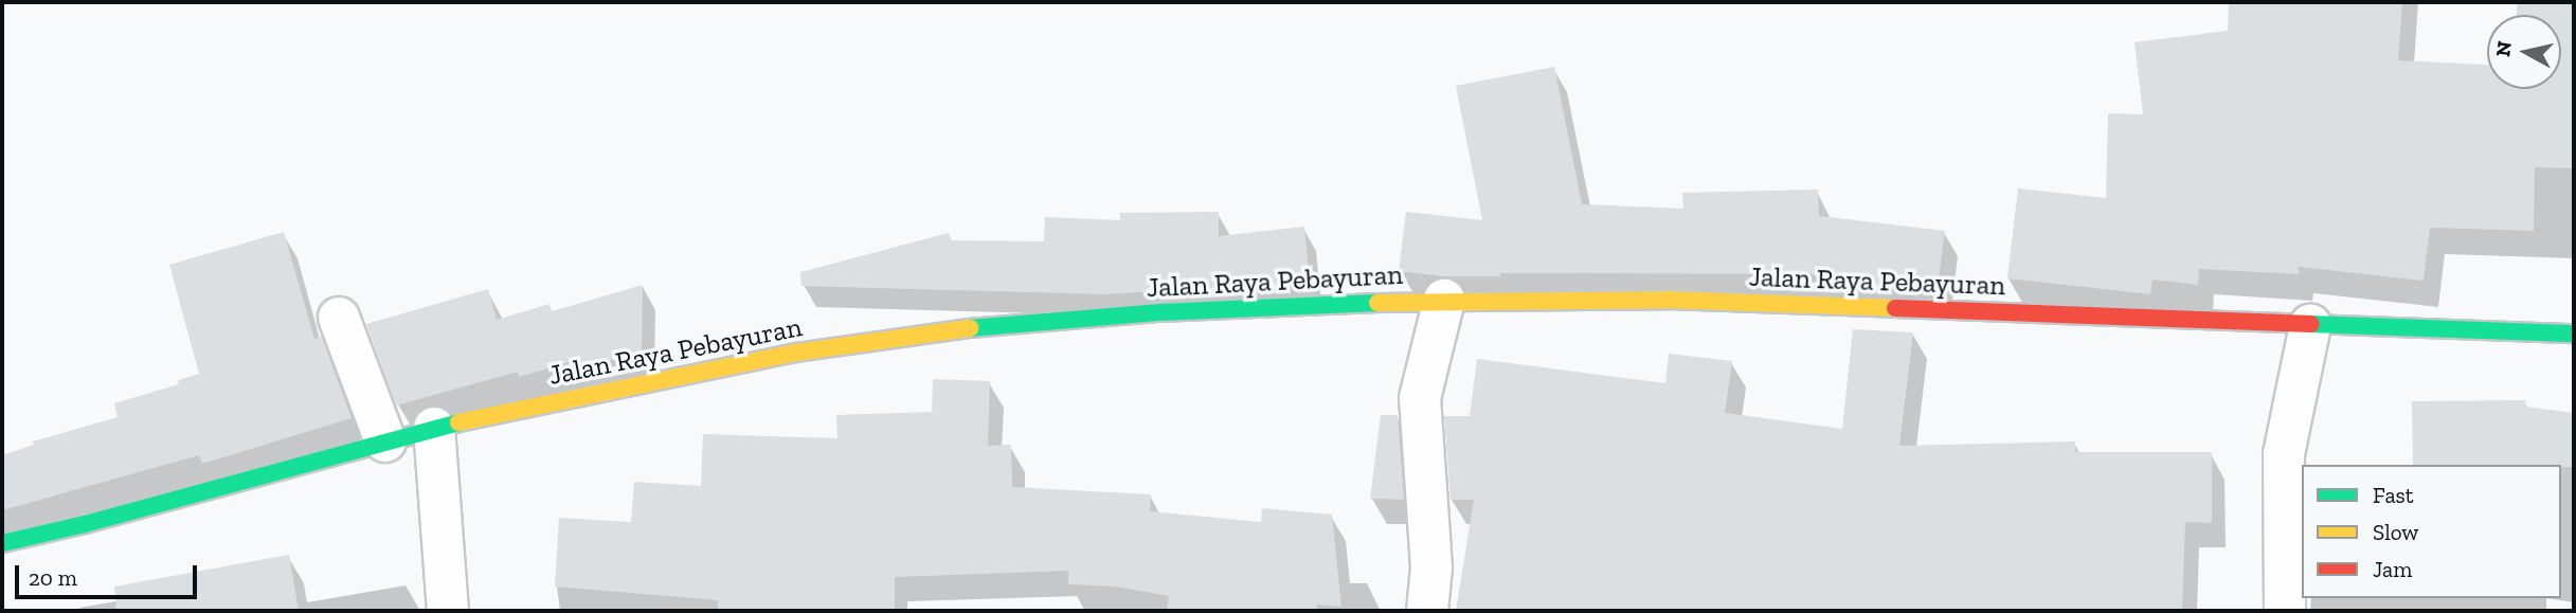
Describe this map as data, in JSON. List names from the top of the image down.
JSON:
{
  "streets": {
    "main road": ["Jalan Raya Pebayuran"]
  },
  "legend": ["Fast", "Slow", "Jam"],
  "scale_bar": "20 m",
  "north": "left"
}
